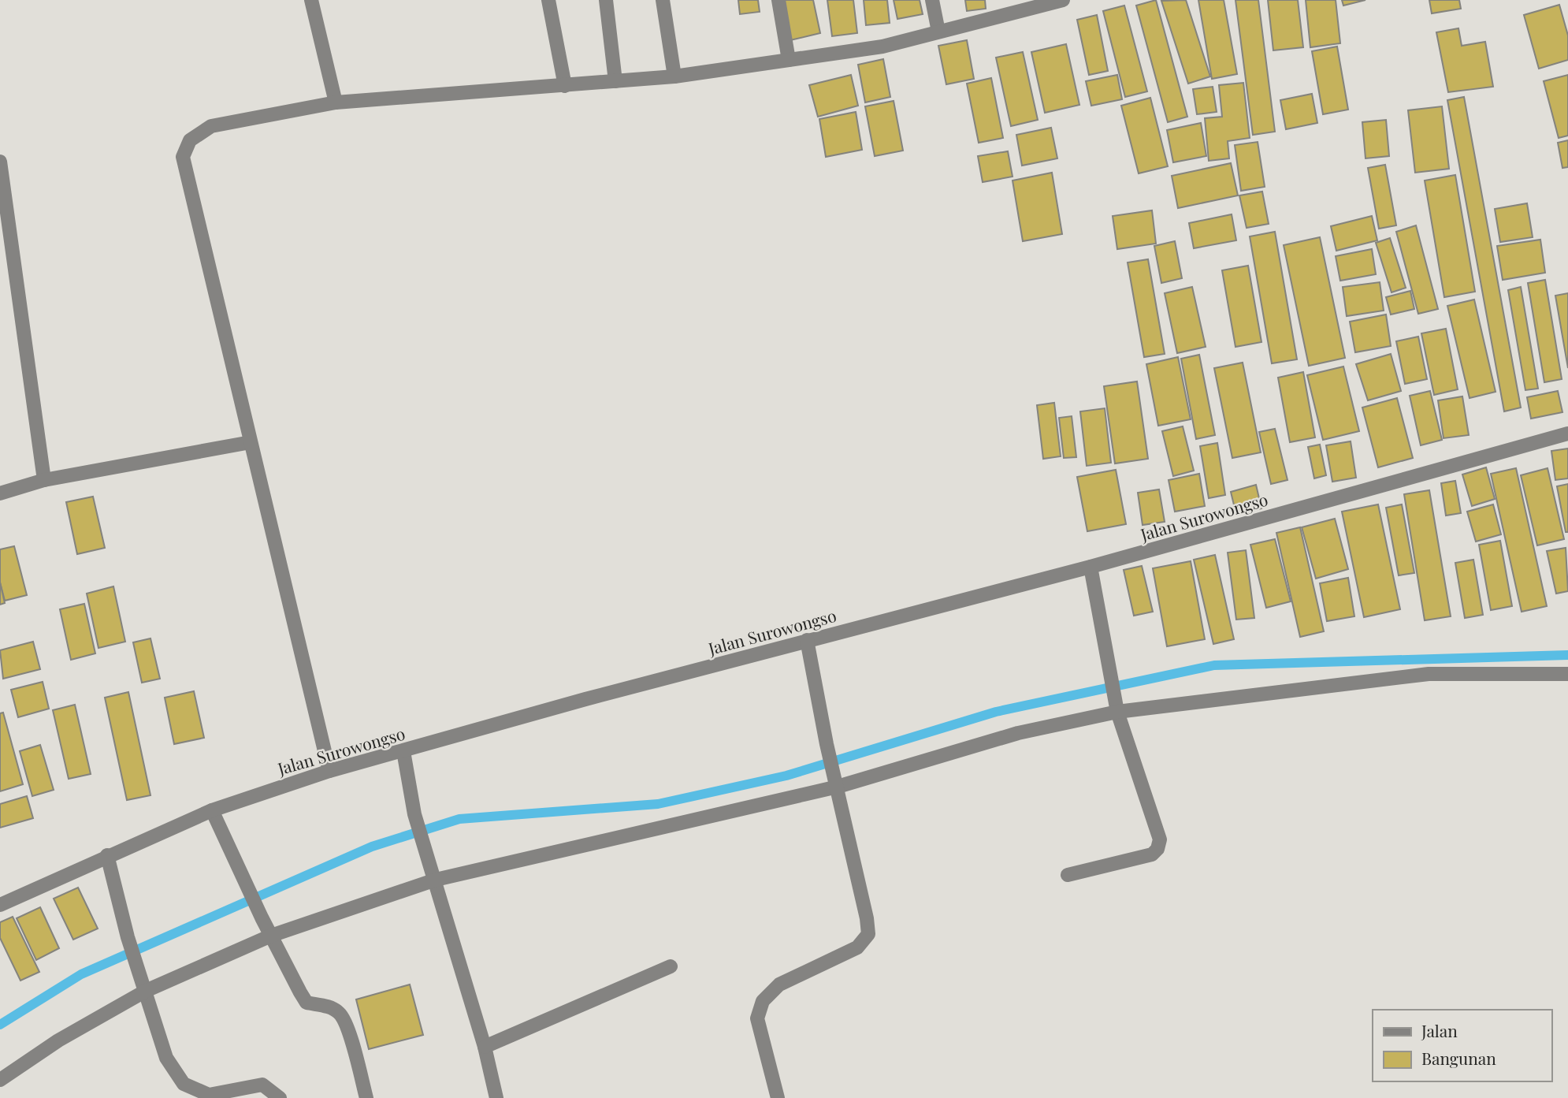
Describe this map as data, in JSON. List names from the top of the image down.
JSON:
{
  "streets": {
    "street": ["Jalan Surowongso"]
  },
  "legend": ["Jalan", "Bangunan"]
}
